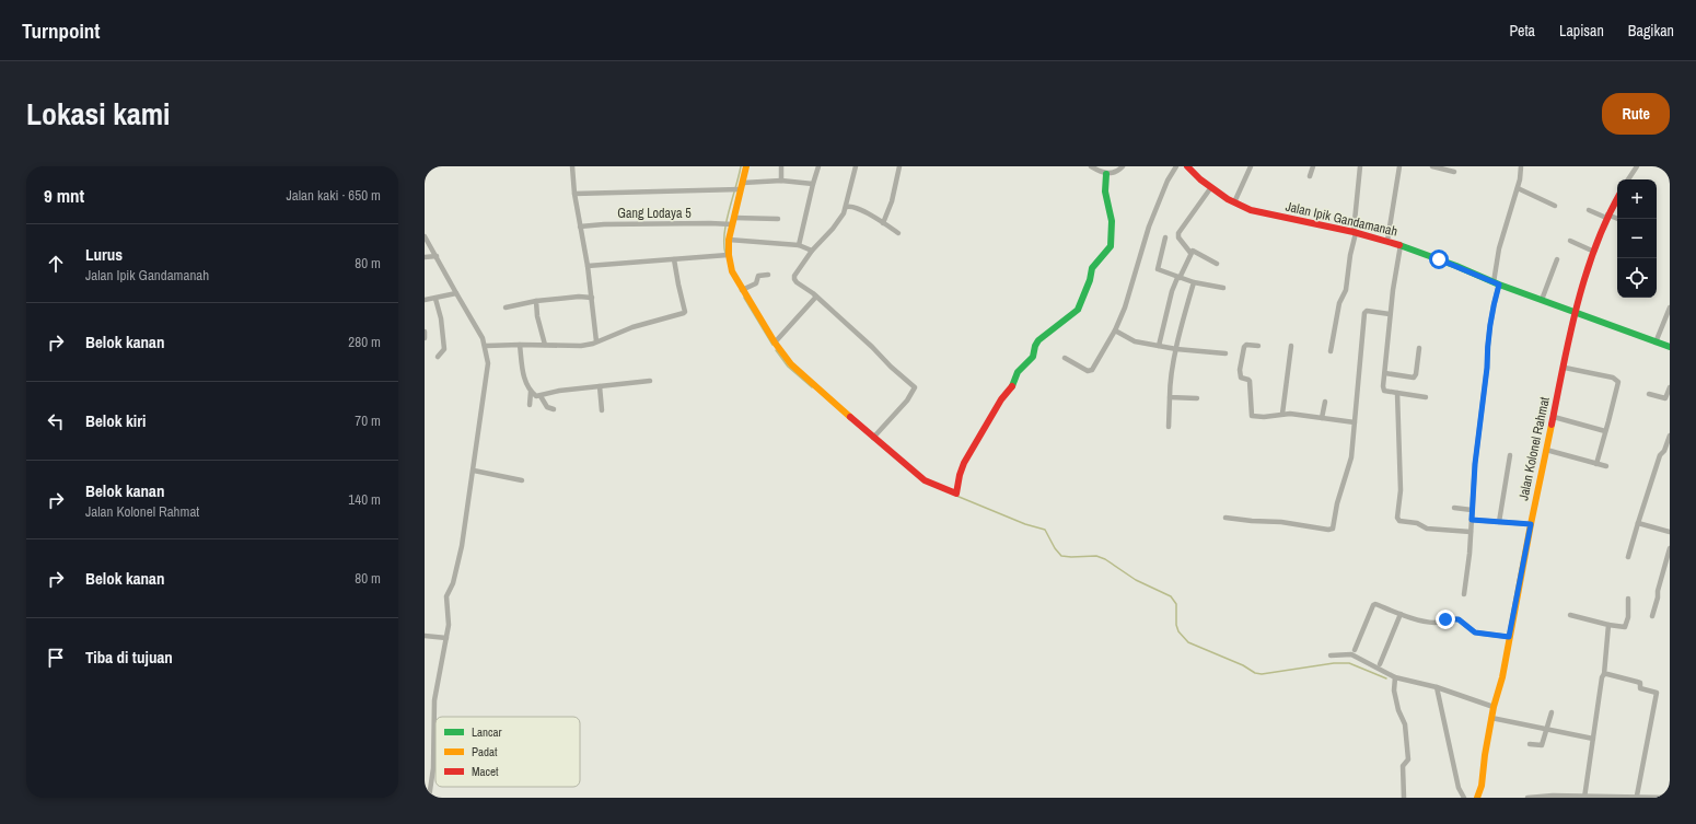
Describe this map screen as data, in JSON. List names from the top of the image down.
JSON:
{
  "streets": {
    "street": ["Gang Lodaya 5", "Jalan Ipik Gandamanah", "Jalan Kolonel Rahmat"]
  },
  "crossings": [
    ["Jalan Ipik Gandamanah", "Jalan Kolonel Rahmat"]
  ],
  "legend": ["Lancar", "Padat", "Macet"],
  "page": {
    "header": "Turnpoint",
    "nav": ["Peta", "Lapisan", "Bagikan"],
    "title": "Lokasi kami",
    "buttons": "Rute",
    "heading": ["9 mnt", "Jalan kaki · 650 m"],
    "map_buttons": ["+", "−"],
    "list": [
      ["Lurus", "Jalan Ipik Gandamanah", "80 m"],
      ["Belok kanan", "280 m"],
      ["Belok kiri", "70 m"],
      ["Belok kanan", "Jalan Kolonel Rahmat", "140 m"],
      ["Belok kanan", "80 m"],
      "Tiba di tujuan"
    ]
  }
}
